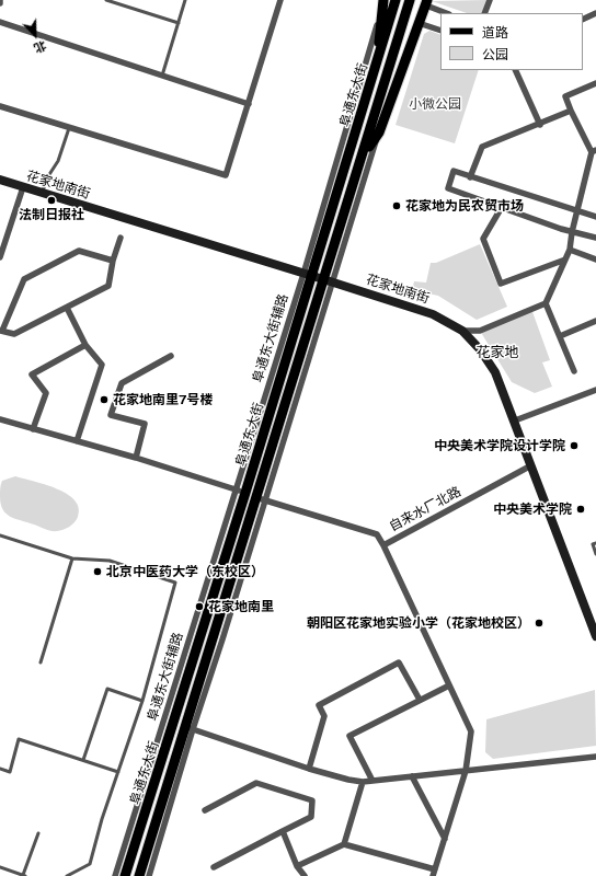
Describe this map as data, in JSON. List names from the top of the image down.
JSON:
{
  "streets": {
    "main road": ["阜通东大街"],
    "street": ["花家地南街", "阜通东大街辅路", "自来水厂北路"]
  },
  "crossings": [
    ["阜通东大街", "花家地南街"],
    ["阜通东大街", "阜通东大街辅路"],
    ["阜通东大街", "自来水厂北路"],
    ["花家地南街", "自来水厂北路"]
  ],
  "districts": ["花家地"],
  "parks": ["小微公园"],
  "places": [
    "法制日报社",
    "花家地为民农贸市场",
    "花家地南里7号楼",
    "中央美术学院设计学院",
    "中央美术学院",
    "北京中医药大学（东校区）",
    "花家地南里",
    "朝阳区花家地实验小学（花家地校区）"
  ],
  "legend": ["道路", "公园"],
  "north": "bottom right"
}
